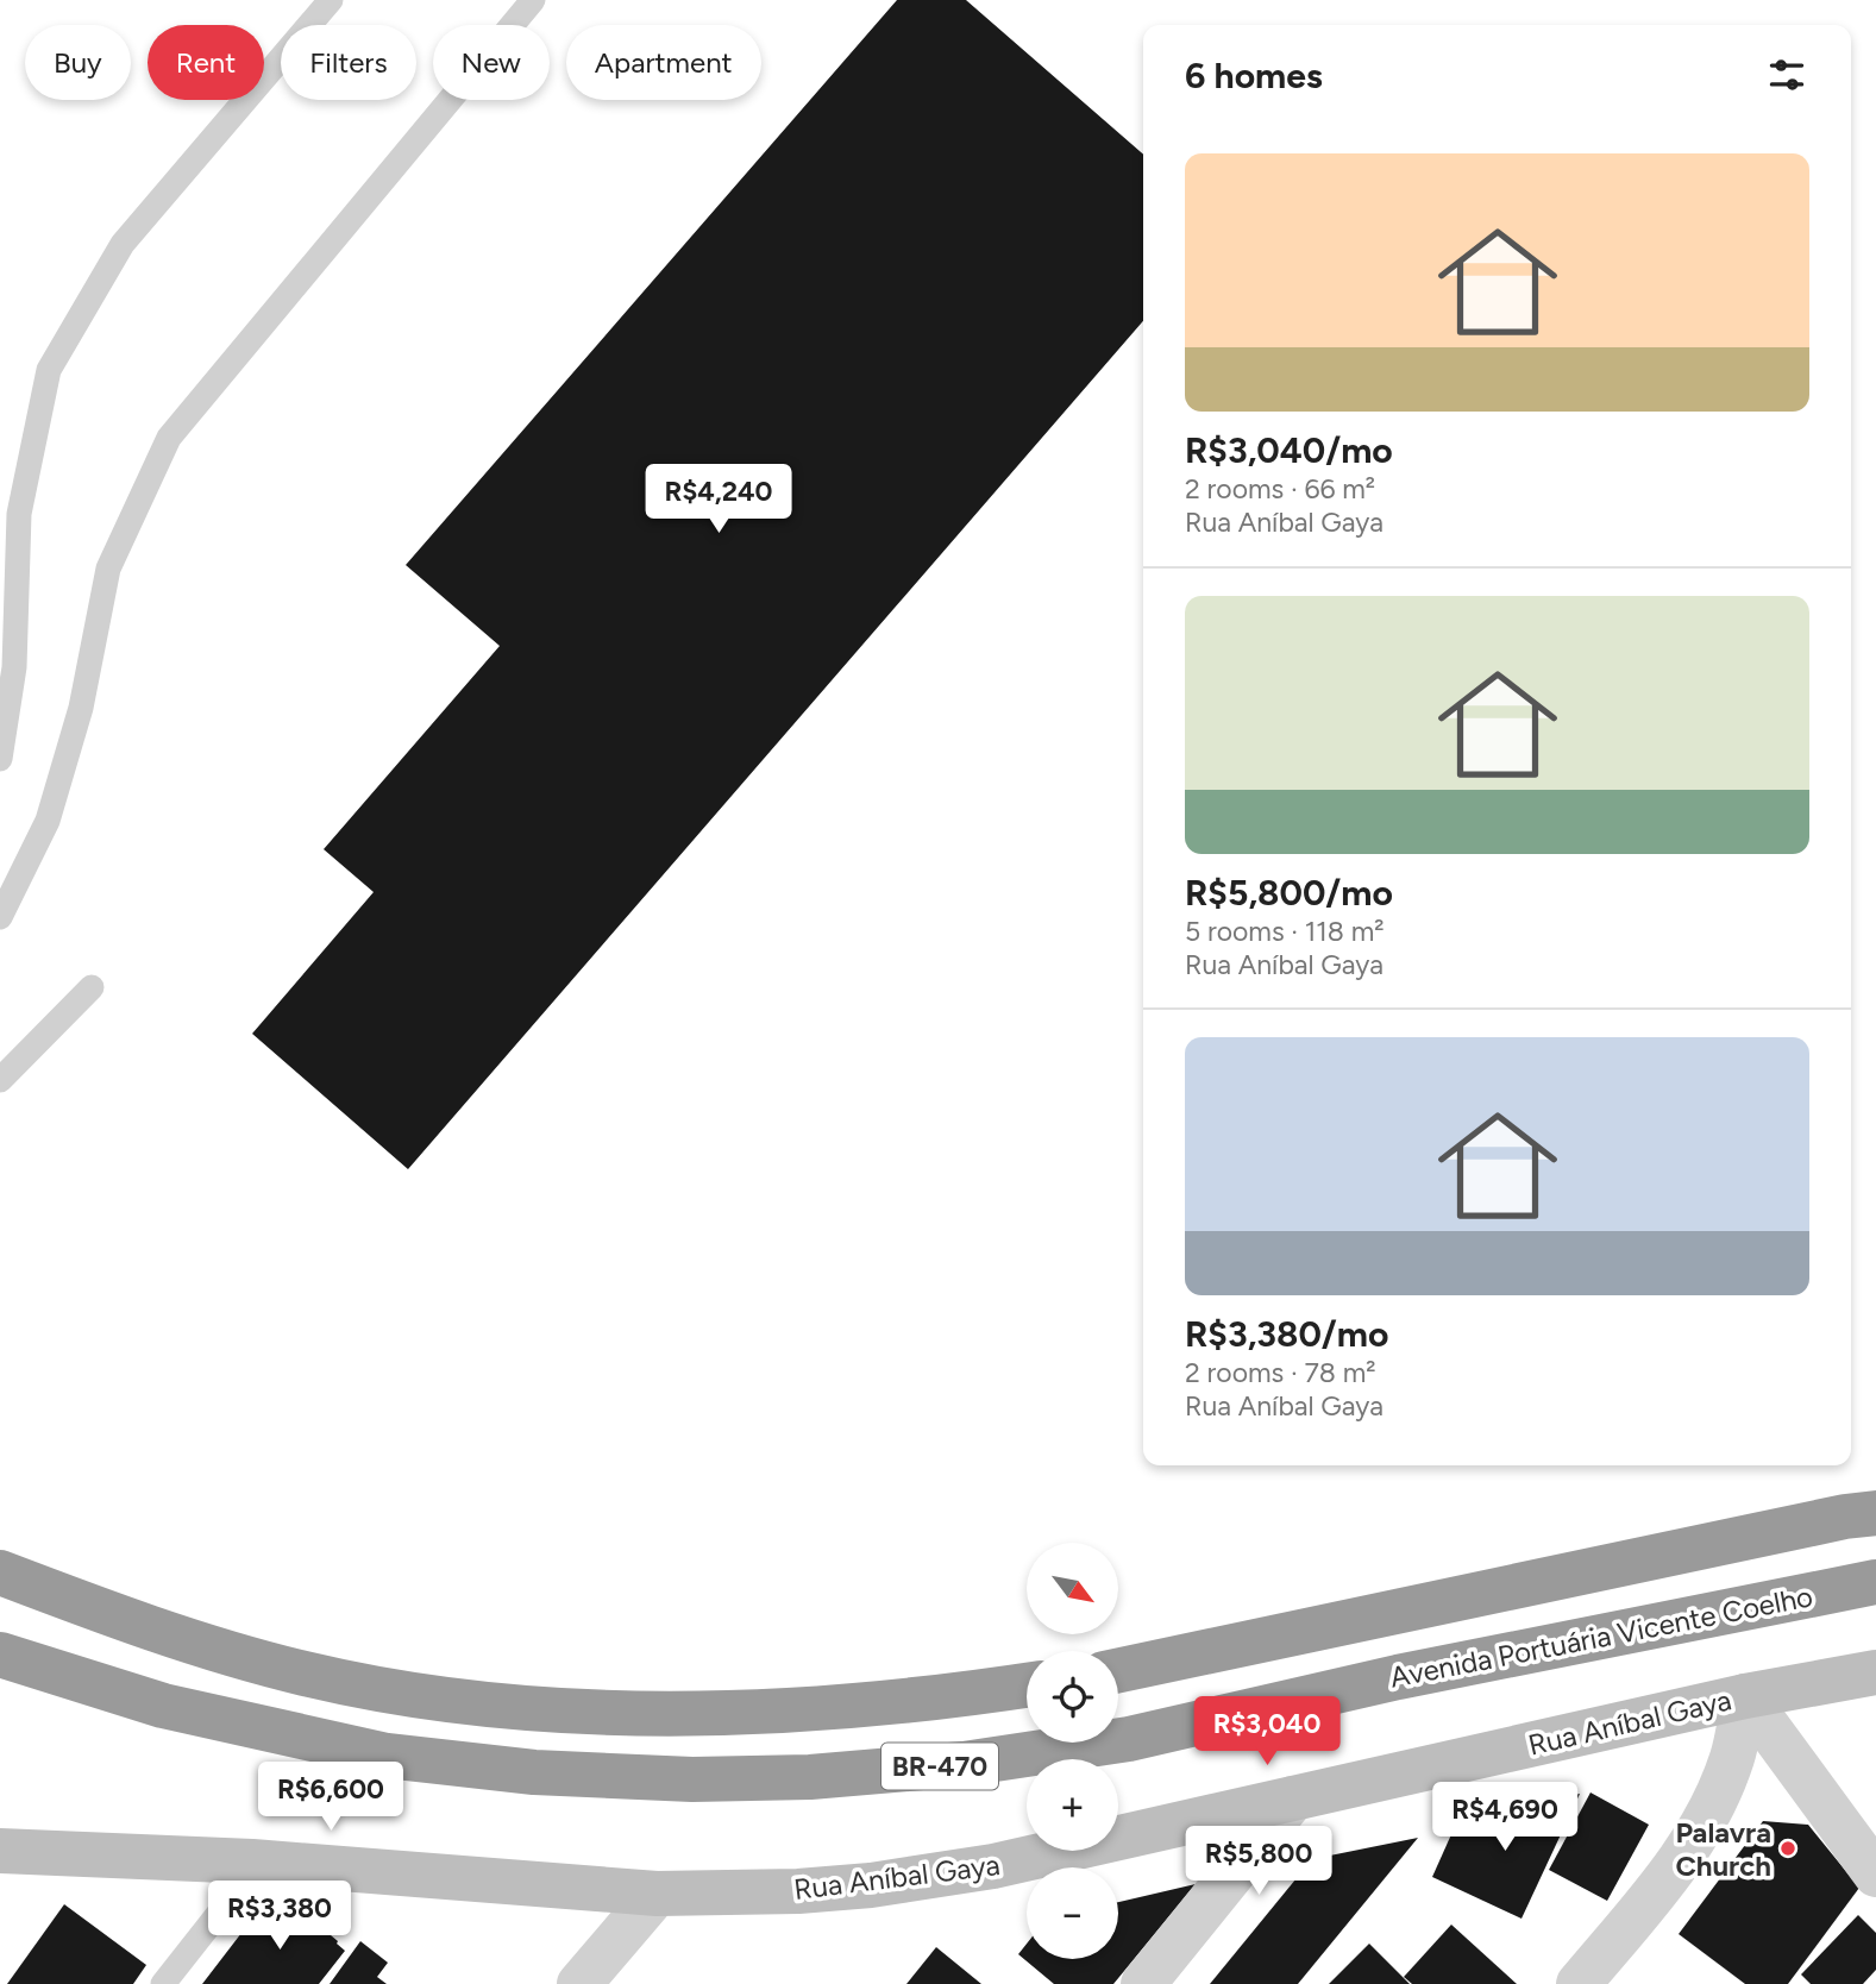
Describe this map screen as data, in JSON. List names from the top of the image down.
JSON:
{
  "streets": {
    "highway": ["Avenida Portuária Vicente Coelho", "BR-470"],
    "main road": ["Rua Aníbal Gaya"]
  },
  "places": ["Palavra Church"],
  "north": "bottom right",
  "page": {
    "chip": [
      "Buy",
      "Rent",
      "Filters",
      "New",
      "Apartment"
    ],
    "heading": "6 homes",
    "list": [
      {
        "name": "R$3,040/mo",
        "note": "2 rooms · 66 m² · Rua Aníbal Gaya"
      },
      {
        "name": "R$5,800/mo",
        "note": "5 rooms · 118 m² · Rua Aníbal Gaya"
      },
      {
        "name": "R$3,380/mo",
        "note": "2 rooms · 78 m² · Rua Aníbal Gaya"
      }
    ],
    "price": [
      "R$4,240",
      "R$3,040",
      "R$6,600",
      "R$4,690",
      "R$5,800",
      "R$3,380"
    ],
    "map_buttons": ["+", "−"]
  }
}
